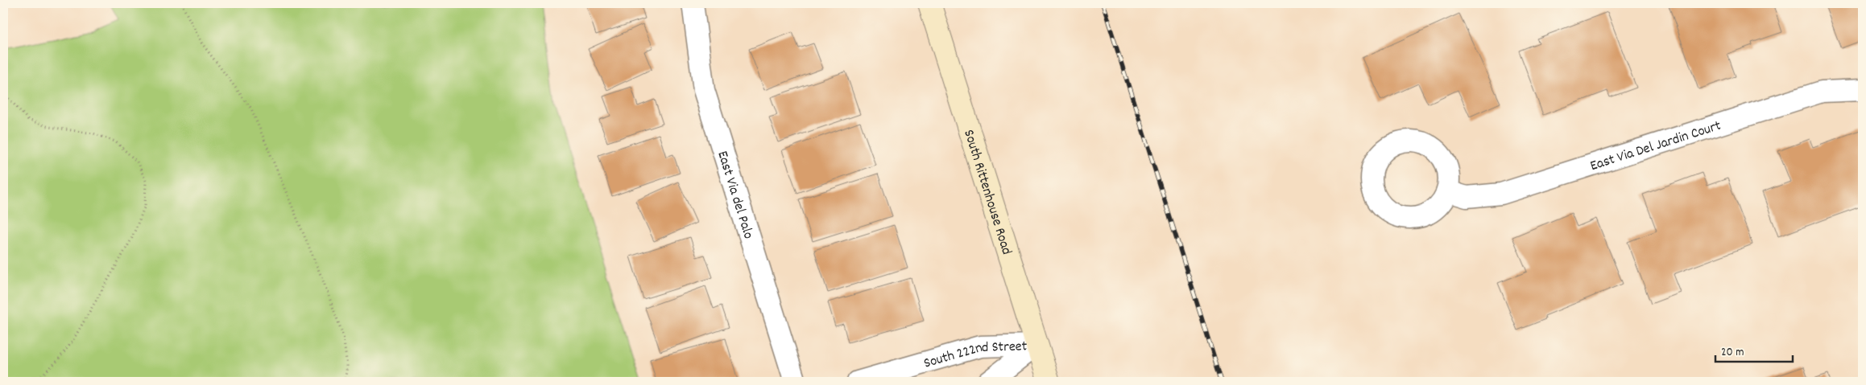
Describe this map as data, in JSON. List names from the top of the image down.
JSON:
{
  "streets": {
    "main road": ["South Rittenhouse Road"],
    "street": ["East Via Del Jardin Court", "East Via del Palo", "South 222nd Street"]
  },
  "crossings": [
    ["South Rittenhouse Road", "South 222nd Street"]
  ],
  "scale_bar": "20 m"
}
